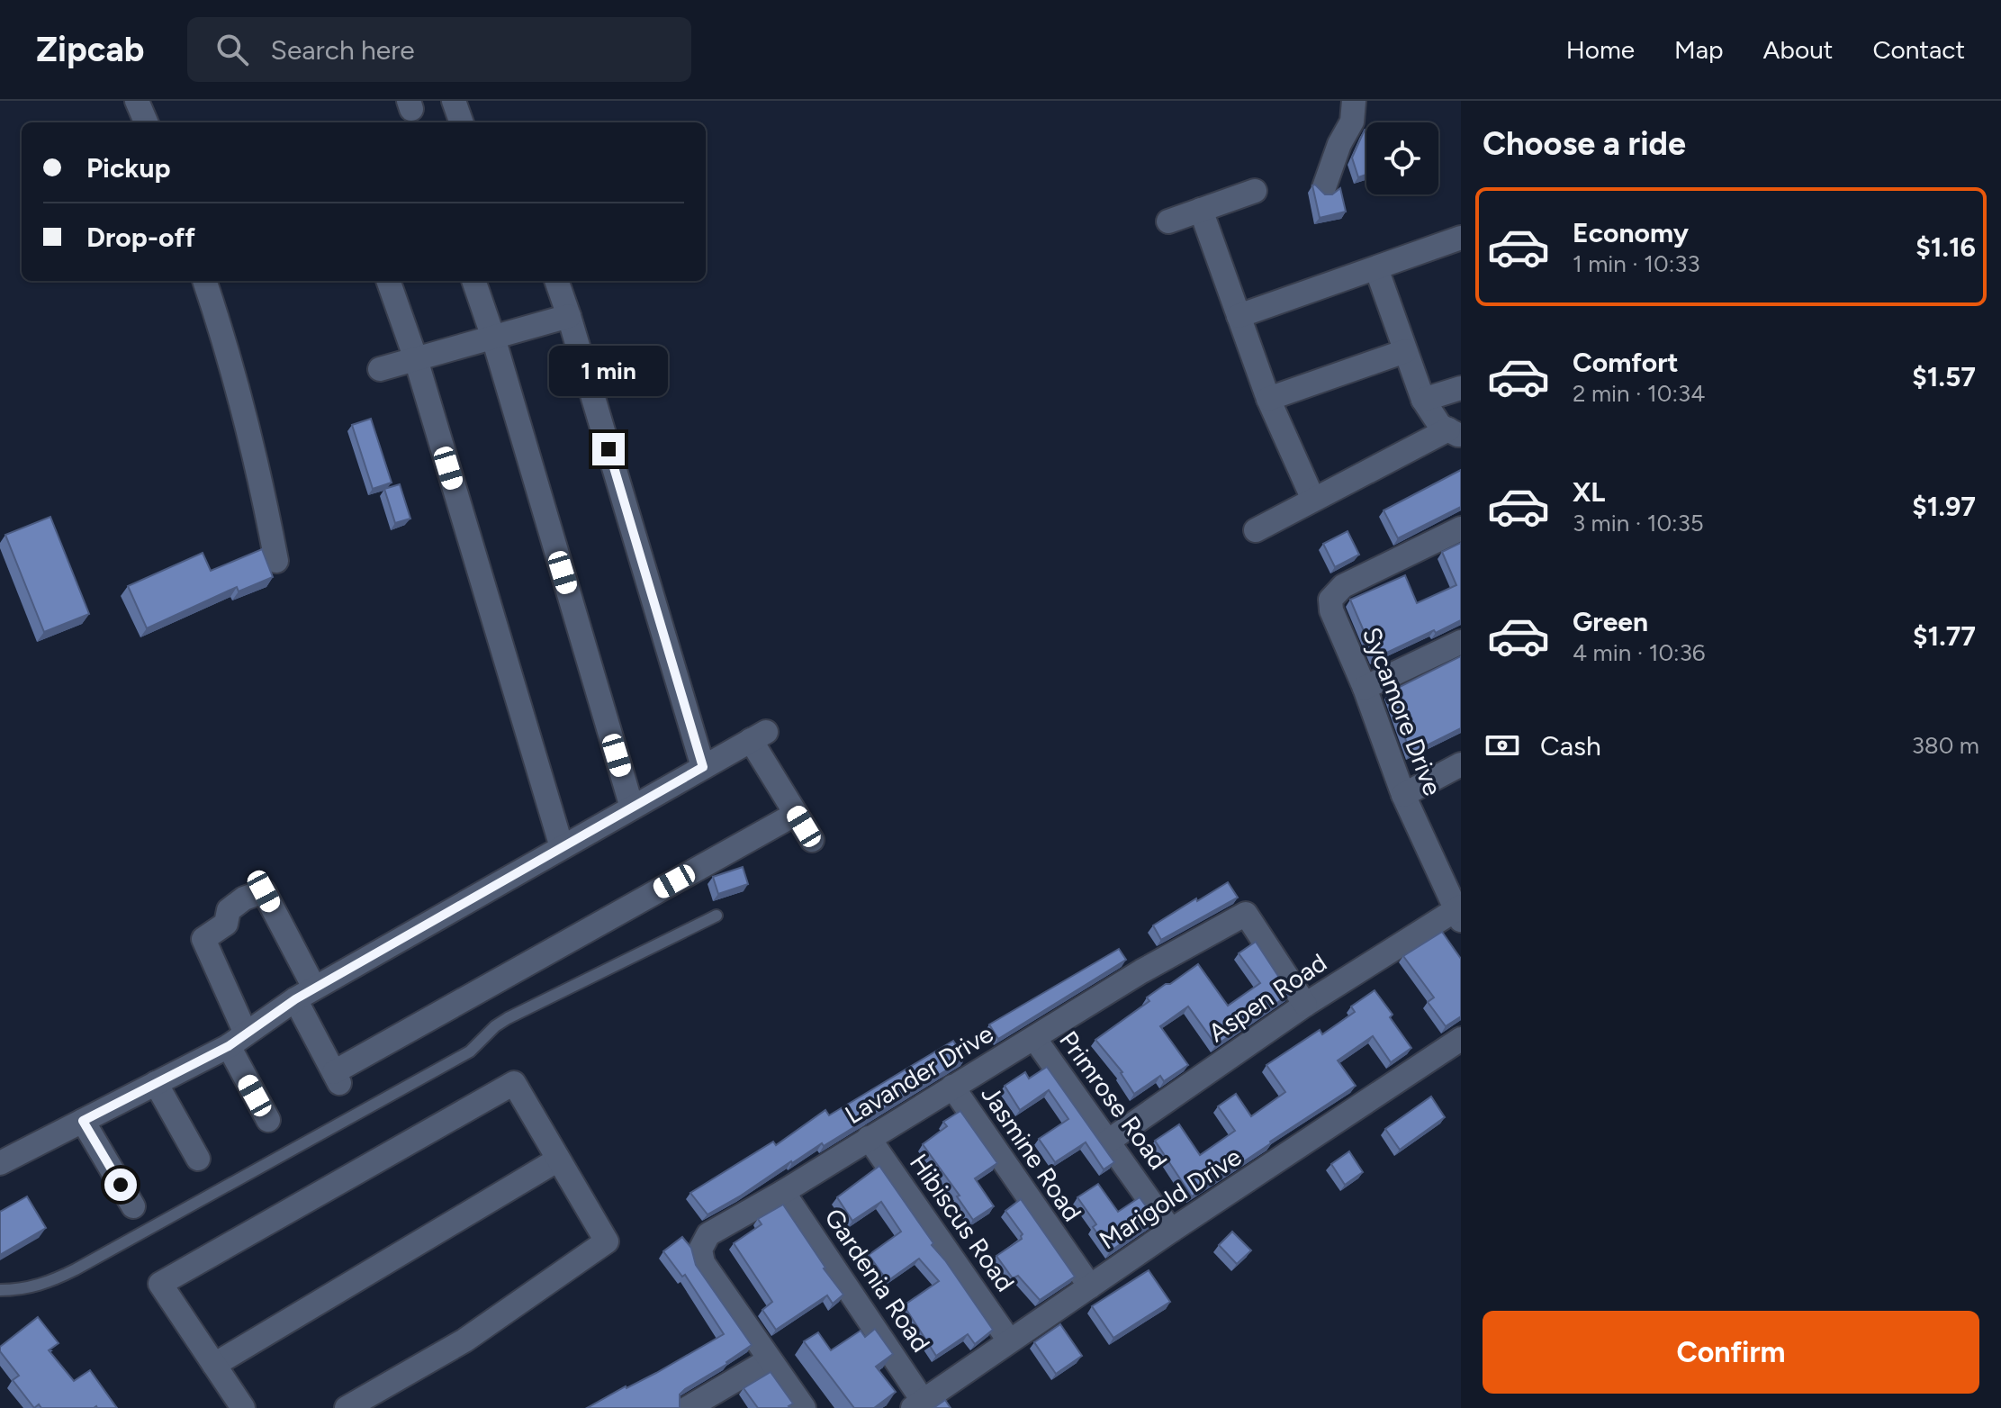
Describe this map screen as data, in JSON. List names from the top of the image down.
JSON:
{
  "streets": {
    "street": [
      "Sycamore Drive",
      "Aspen Road",
      "Lavander Drive",
      "Primrose Road",
      "Jasmine Road",
      "Marigold Drive",
      "Hibiscus Road",
      "Gardenia Road"
    ]
  },
  "crossings": [
    ["Sycamore Drive", "Aspen Road"],
    ["Aspen Road", "Lavander Drive"],
    ["Aspen Road", "Primrose Road"],
    ["Lavander Drive", "Primrose Road"],
    ["Lavander Drive", "Jasmine Road"],
    ["Lavander Drive", "Hibiscus Road"],
    ["Lavander Drive", "Gardenia Road"],
    ["Primrose Road", "Marigold Drive"],
    ["Jasmine Road", "Marigold Drive"],
    ["Marigold Drive", "Hibiscus Road"],
    ["Marigold Drive", "Gardenia Road"]
  ],
  "page": {
    "header": "Zipcab",
    "search": "Search here",
    "nav": [
      "Home",
      "Map",
      "About",
      "Contact"
    ],
    "heading": "Choose a ride",
    "banner": ["Pickup", "Drop-off"],
    "list": [
      {
        "name": "Economy",
        "note": "1 min · 10:33",
        "value": "$1.16"
      },
      {
        "name": "Comfort",
        "note": "2 min · 10:34",
        "value": "$1.57"
      },
      {
        "name": "XL",
        "note": "3 min · 10:35",
        "value": "$1.97"
      },
      {
        "name": "Green",
        "note": "4 min · 10:36",
        "value": "$1.77"
      }
    ],
    "bubble": "1 min",
    "pay": ["Cash", "380 m"],
    "buttons": "Confirm"
  }
}
